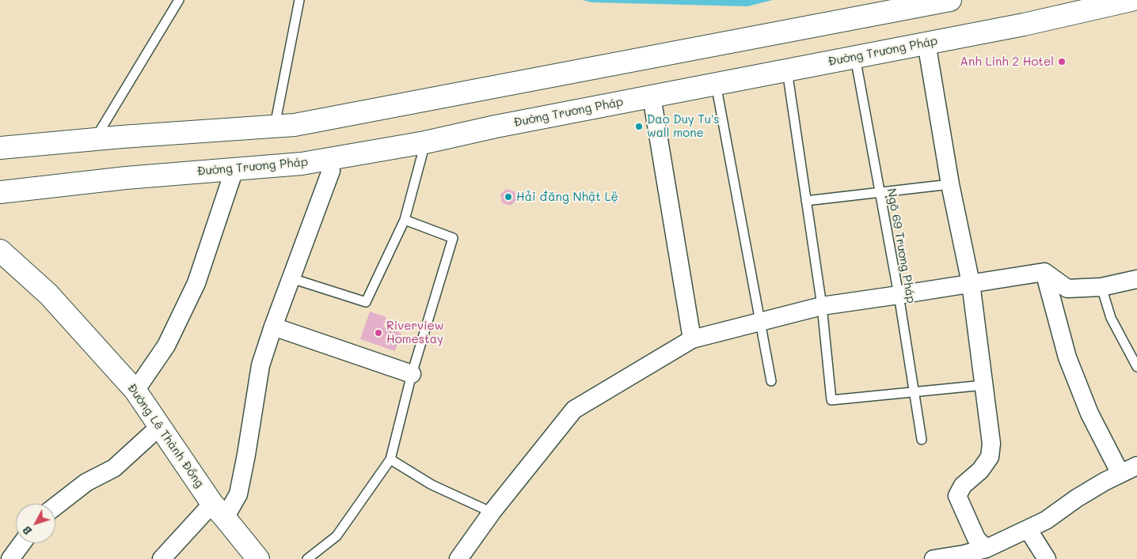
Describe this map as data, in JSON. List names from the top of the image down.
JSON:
{
  "streets": {
    "main road": ["Đường Trương Pháp", "Đường Lê Thành Đồng"],
    "lane": ["Ngõ 69 Trương Pháp"]
  },
  "crossings": [
    ["Đường Trương Pháp", "Ngõ 69 Trương Pháp"]
  ],
  "places": [
    "Anh Linh 2 Hotel",
    "Dao Duy Tu's wall mone",
    "Hải đăng Nhật Lệ",
    "Riverview Homestay"
  ],
  "north": "bottom left"
}
